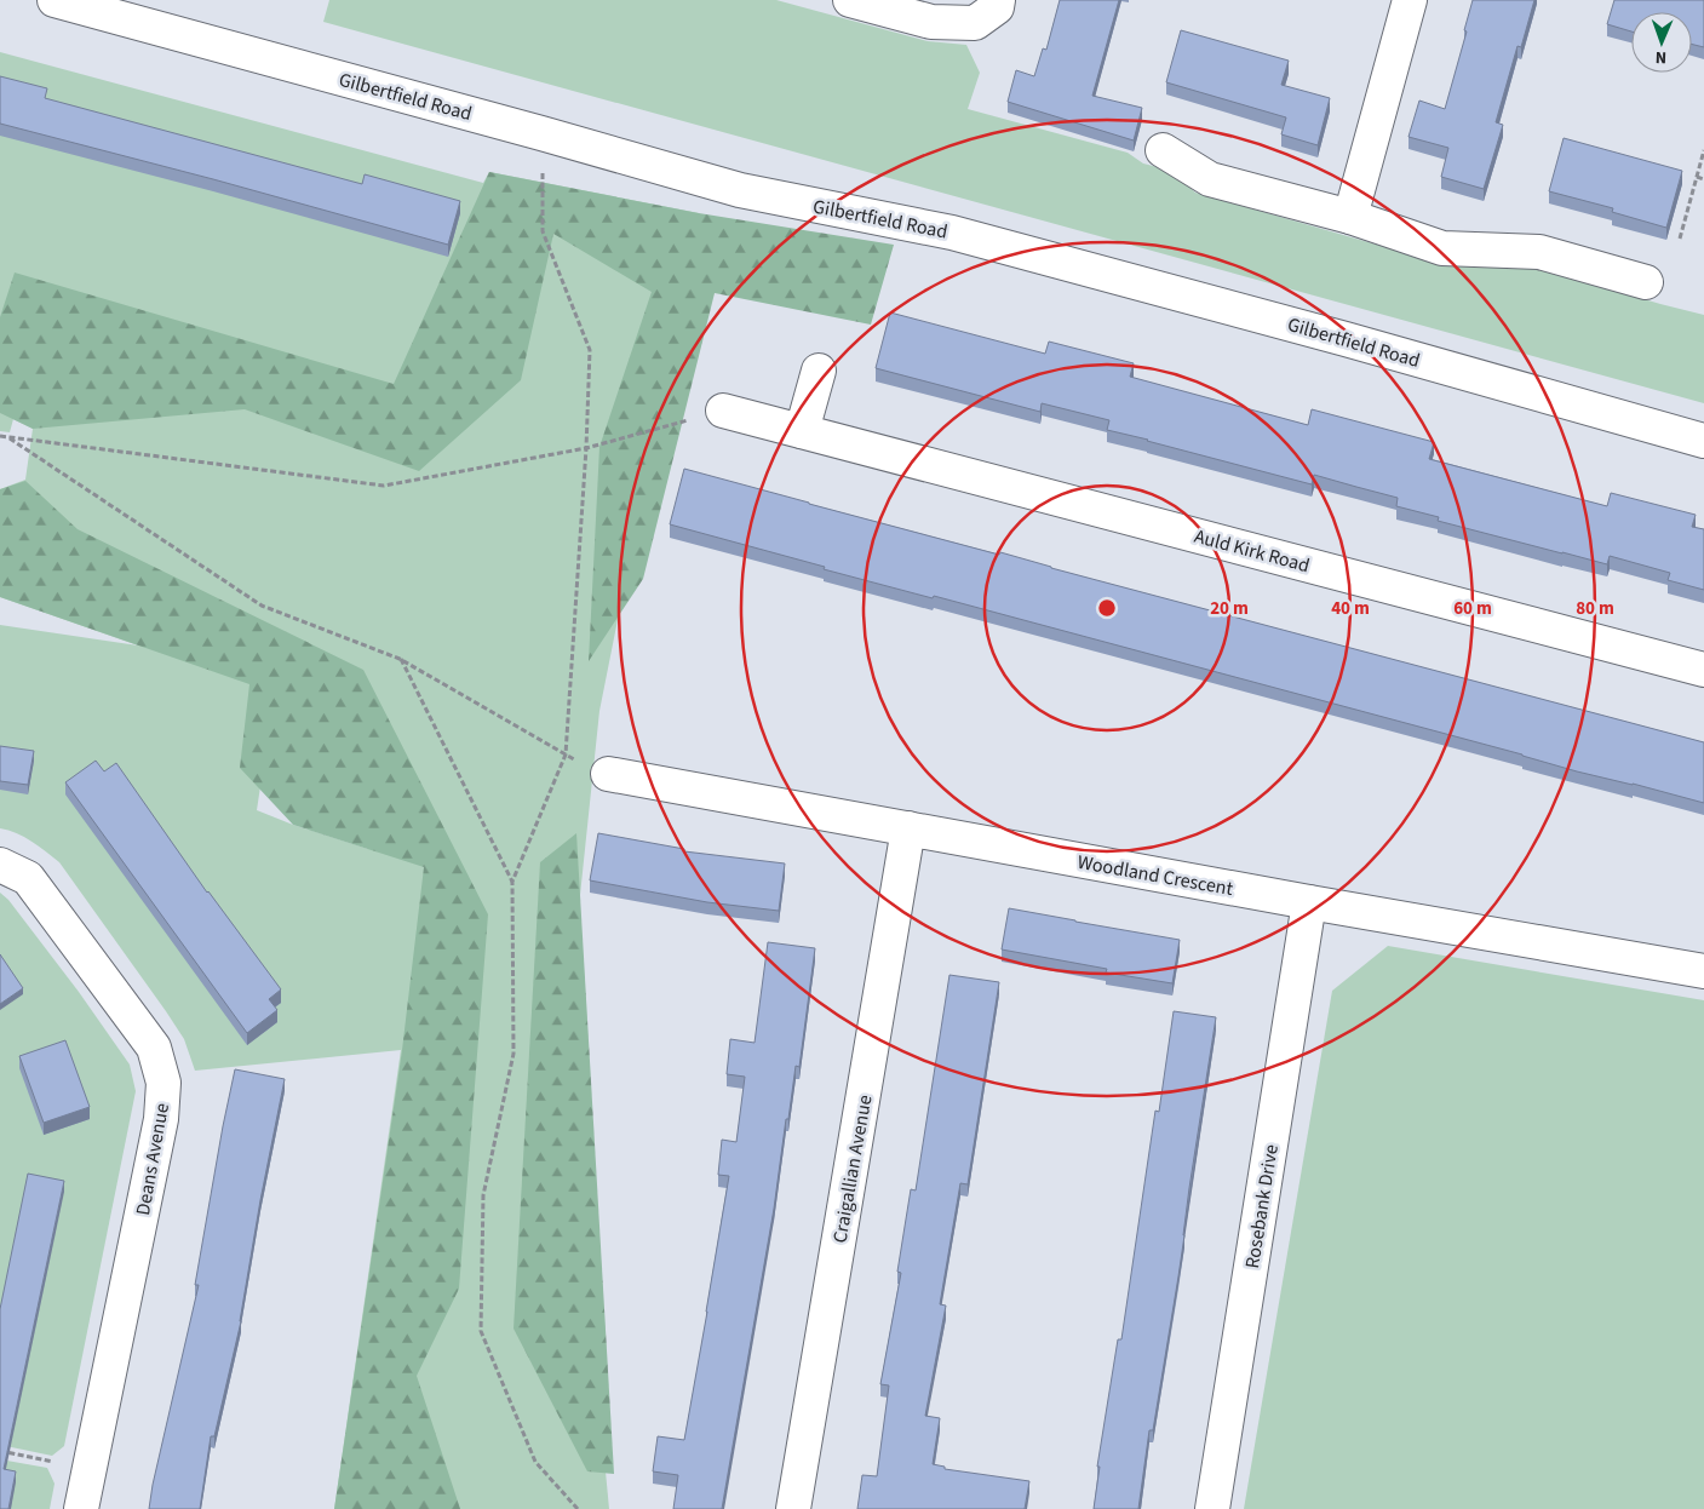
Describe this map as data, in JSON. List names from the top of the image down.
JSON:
{
  "streets": {
    "street": [
      "Gilbertfield Road",
      "Auld Kirk Road",
      "Woodland Crescent",
      "Deans Avenue",
      "Craigallian Avenue",
      "Rosebank Drive"
    ]
  },
  "crossings": [
    ["Woodland Crescent", "Craigallian Avenue"],
    ["Woodland Crescent", "Rosebank Drive"]
  ],
  "north": "bottom",
  "rings": [
    "20 m",
    "40 m",
    "60 m",
    "80 m"
  ]
}
